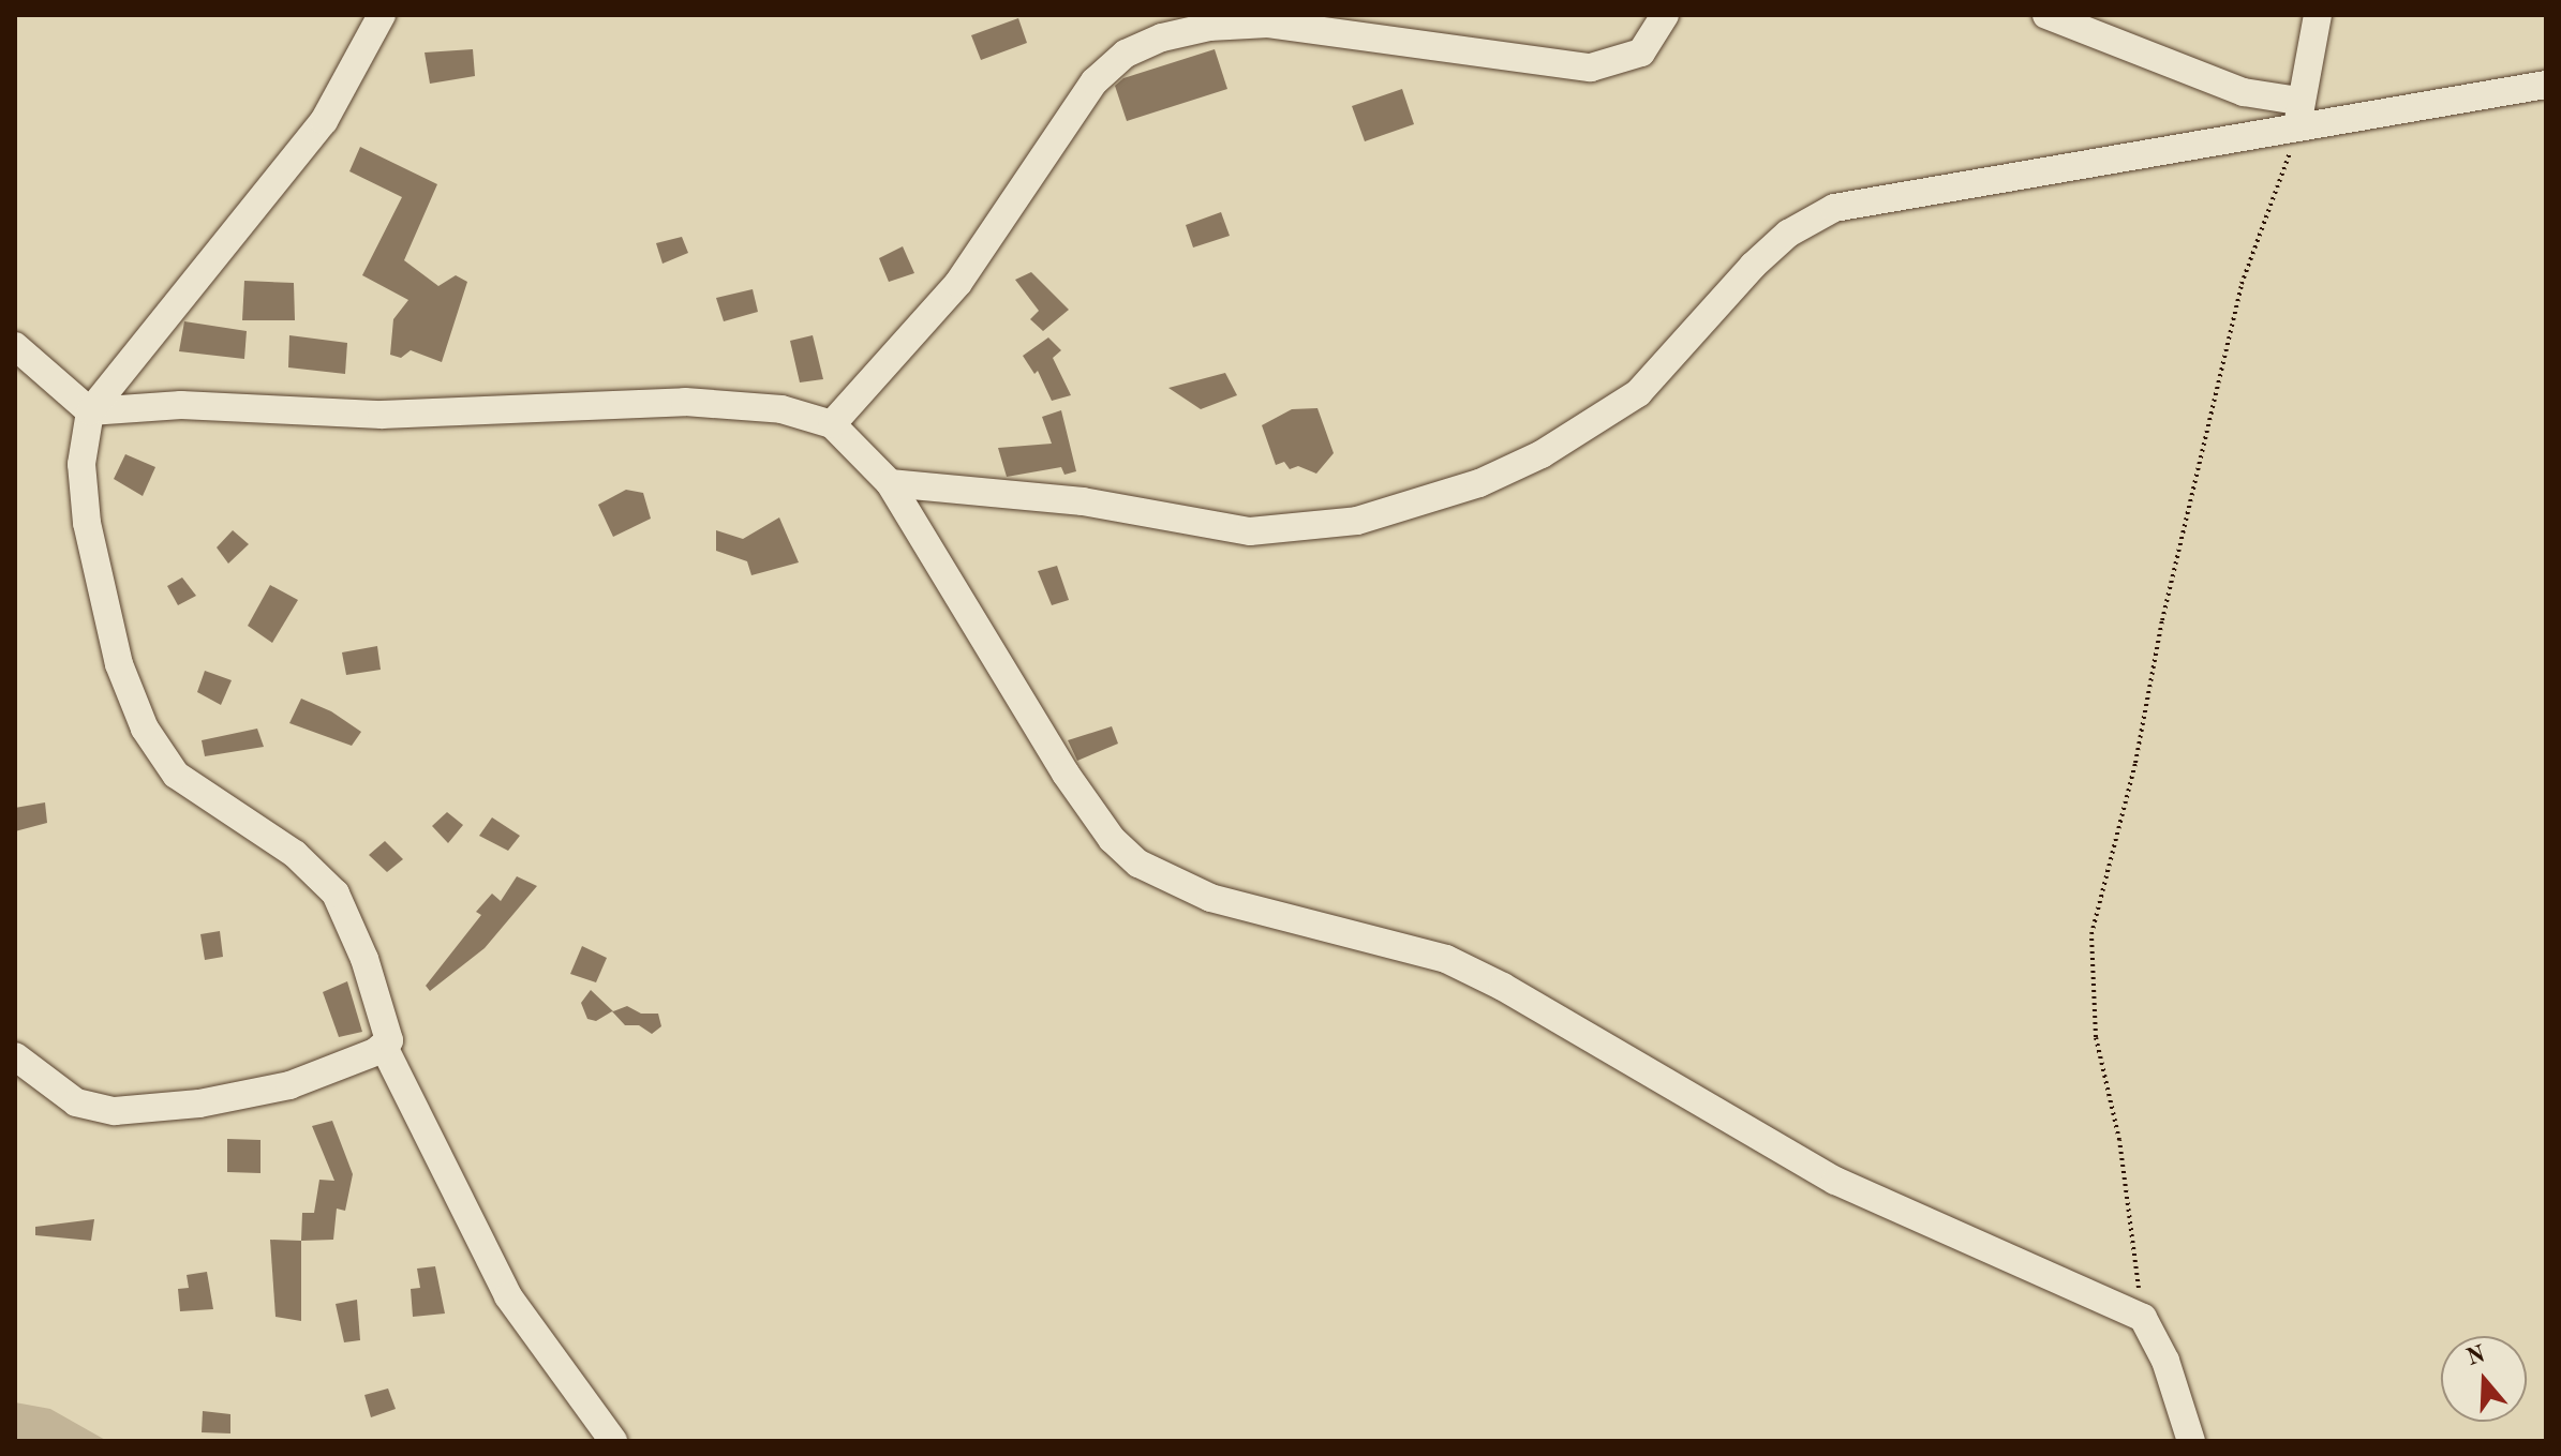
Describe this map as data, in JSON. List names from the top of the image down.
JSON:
{
  "north": "top"
}
